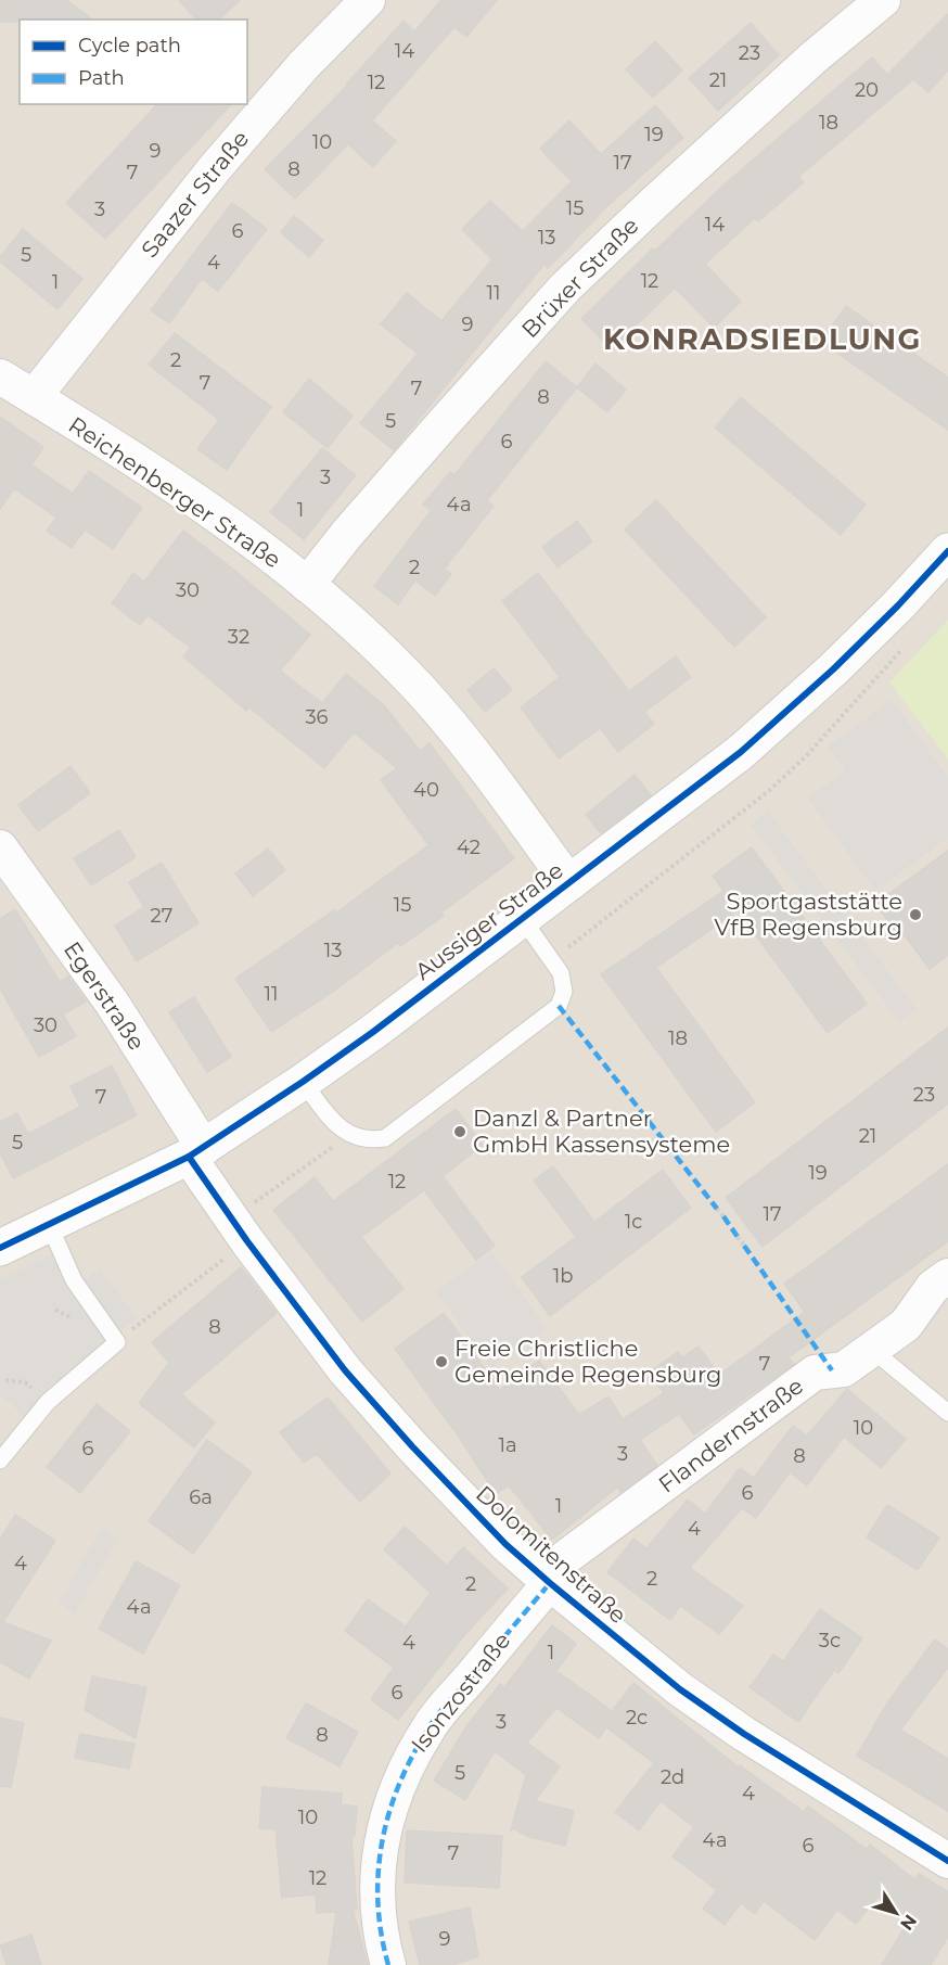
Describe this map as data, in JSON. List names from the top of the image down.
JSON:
{
  "streets": {
    "street": [
      "Saazer Straße",
      "Brüxer Straße",
      "Reichenberger Straße",
      "Aussiger Straße",
      "Egerstraße",
      "Flandernstraße",
      "Dolomitenstraße",
      "Isonzostraße"
    ]
  },
  "crossings": [
    ["Saazer Straße", "Reichenberger Straße"],
    ["Brüxer Straße", "Reichenberger Straße"],
    ["Reichenberger Straße", "Aussiger Straße"],
    ["Aussiger Straße", "Egerstraße"],
    ["Aussiger Straße", "Dolomitenstraße"],
    ["Egerstraße", "Dolomitenstraße"],
    ["Flandernstraße", "Dolomitenstraße"],
    ["Flandernstraße", "Isonzostraße"],
    ["Dolomitenstraße", "Isonzostraße"]
  ],
  "districts": ["KONRADSIEDLUNG"],
  "places": ["Sportgaststätte VfB Regensburg", "Danzl & Partner GmbH Kassensysteme", "Freie Christliche Gemeinde Regensburg"],
  "house_numbers": [
    "14",
    "23",
    "21",
    "12",
    "20",
    "18",
    "19",
    "10",
    "9",
    "17",
    "8",
    "7",
    "15",
    "3",
    "14",
    "6",
    "13",
    "5",
    "4",
    "12",
    "1",
    "11",
    "9",
    "2",
    "7",
    "7",
    "8",
    "5",
    "6",
    "3",
    "4a",
    "1",
    "2",
    "30",
    "32",
    "36",
    "40",
    "42",
    "15",
    "27",
    "13",
    "11",
    "30",
    "18",
    "23",
    "7",
    "21",
    "5",
    "19",
    "12",
    "17",
    "1c",
    "1b",
    "8",
    "7",
    "10",
    "1a",
    "6",
    "3",
    "8",
    "6",
    "6a",
    "1",
    "4",
    "4",
    "2",
    "2",
    "4a",
    "3c",
    "4",
    "1",
    "6",
    "2c",
    "3",
    "8",
    "5",
    "2d",
    "4",
    "10",
    "4a",
    "6",
    "7",
    "12",
    "9"
  ],
  "legend": ["Cycle path", "Path"],
  "north": "bottom right"
}
